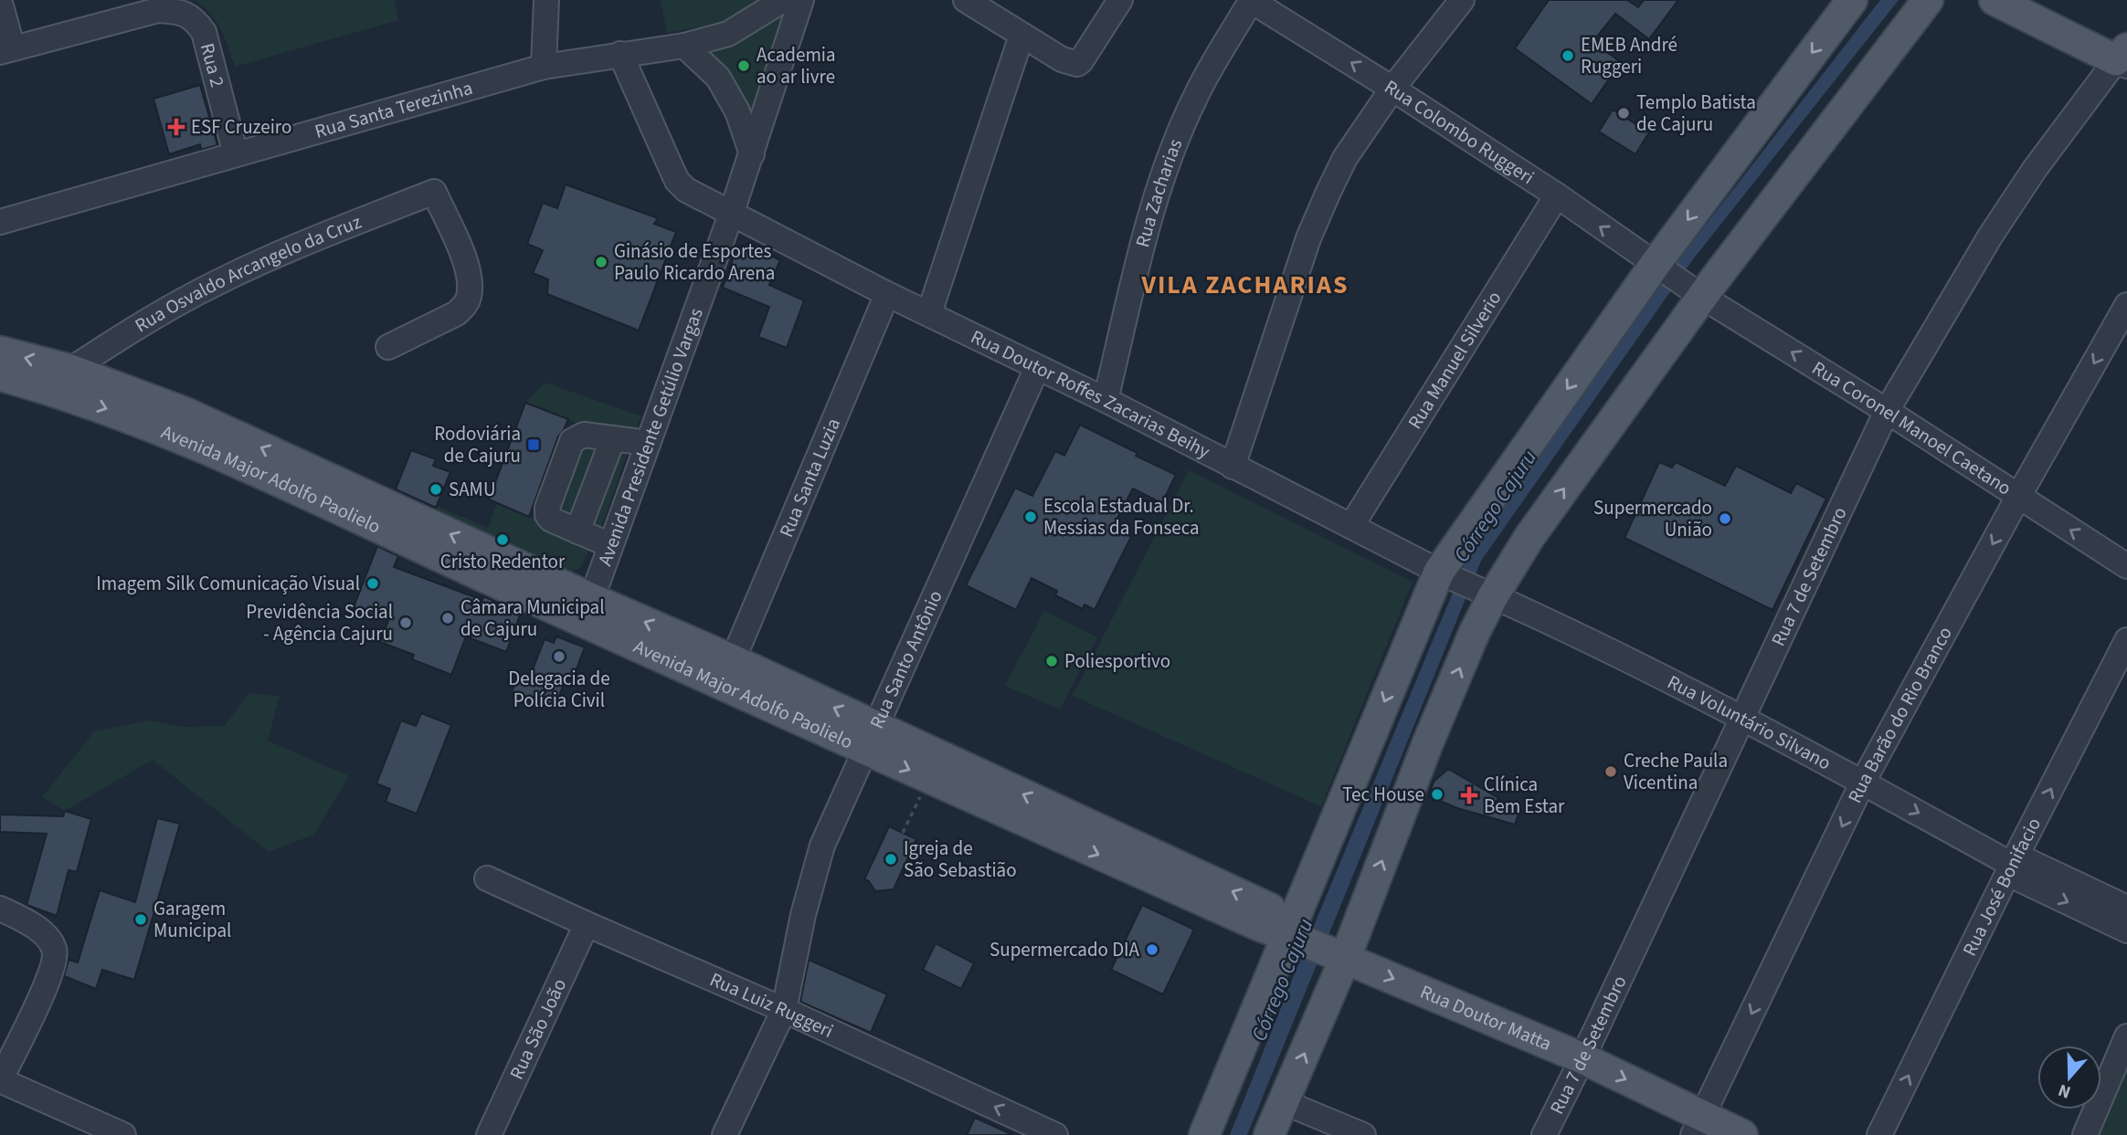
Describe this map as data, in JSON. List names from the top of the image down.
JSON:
{
  "streets": {
    "main road": ["Avenida Major Adolfo Paolielo", "Rua Doutor Matta"],
    "street": [
      "Rua 2",
      "Rua Santa Terezinha",
      "Rua Colombo Ruggeri",
      "Rua Zacharias",
      "Rua Osvaldo Arcangelo da Cruz",
      "Rua Manuel Silverio",
      "Rua Doutor Roffes Zacarias Beihy",
      "Rua Coronel Manoel Caetano",
      "Avenida Presidente Getúlio Vargas",
      "Rua Santa Luzia",
      "Rua 7 de Setembro",
      "Rua Santo Antônio",
      "Rua Barão do Rio Branco",
      "Rua Voluntário Silvano",
      "Rua José Bonifacio",
      "Rua Luiz Ruggeri",
      "Rua São João"
    ]
  },
  "crossings": [
    ["Rua 2", "Rua Santa Terezinha"],
    ["Rua Santa Terezinha", "Rua Doutor Roffes Zacarias Beihy"],
    ["Rua Colombo Ruggeri", "Rua Zacharias"],
    ["Rua Colombo Ruggeri", "Rua Manuel Silverio"],
    ["Rua Colombo Ruggeri", "Rua Coronel Manoel Caetano"],
    ["Rua Zacharias", "Rua Doutor Roffes Zacarias Beihy"],
    ["Rua Osvaldo Arcangelo da Cruz", "Avenida Major Adolfo Paolielo"],
    ["Rua Manuel Silverio", "Rua Doutor Roffes Zacarias Beihy"],
    ["Rua Doutor Roffes Zacarias Beihy", "Avenida Presidente Getúlio Vargas"],
    ["Rua Doutor Roffes Zacarias Beihy", "Rua Santa Luzia"],
    ["Rua Doutor Roffes Zacarias Beihy", "Rua Santo Antônio"],
    ["Rua Doutor Roffes Zacarias Beihy", "Rua Voluntário Silvano"],
    ["Rua Coronel Manoel Caetano", "Rua 7 de Setembro"],
    ["Rua Coronel Manoel Caetano", "Rua Barão do Rio Branco"],
    ["Avenida Presidente Getúlio Vargas", "Avenida Major Adolfo Paolielo"],
    ["Rua Santa Luzia", "Avenida Major Adolfo Paolielo"],
    ["Avenida Major Adolfo Paolielo", "Rua Santo Antônio"],
    ["Avenida Major Adolfo Paolielo", "Rua Doutor Matta"],
    ["Rua 7 de Setembro", "Rua Voluntário Silvano"],
    ["Rua 7 de Setembro", "Rua Doutor Matta"],
    ["Rua Santo Antônio", "Rua Luiz Ruggeri"],
    ["Rua Barão do Rio Branco", "Rua Voluntário Silvano"],
    ["Rua Barão do Rio Branco", "Rua Doutor Matta"],
    ["Rua Voluntário Silvano", "Rua José Bonifacio"],
    ["Rua Luiz Ruggeri", "Rua São João"]
  ],
  "one_way": [
    "Rua Colombo Ruggeri",
    "Rua Coronel Manoel Caetano",
    "Rua Barão do Rio Branco",
    "Rua José Bonifacio",
    "Rua Luiz Ruggeri",
    "Rua Doutor Matta"
  ],
  "districts": ["VILA ZACHARIAS"],
  "water": ["Córrego Cajuru"],
  "places": {
    "other": [
      "EMEB André Ruggeri",
      "Academia ao ar livre",
      "Templo Batista de Cajuru",
      "Ginásio de Esportes Paulo Ricardo Arena",
      "SAMU",
      "Escola Estadual Dr. Messias da Fonseca",
      "Supermercado União",
      "Cristo Redentor",
      "Imagem Silk Comunicação Visual",
      "Câmara Municipal de Cajuru",
      "Previdência Social - Agência Cajuru",
      "Delegacia de Polícia Civil",
      "Poliesportivo",
      "Creche Paula Vicentina",
      "Tec House",
      "Igreja de São Sebastião",
      "Garagem Municipal",
      "Supermercado DIA"
    ],
    "health": ["ESF Cruzeiro", "Clínica Bem Estar"],
    "transit": ["Rodoviária de Cajuru"]
  },
  "north": "bottom"
}
